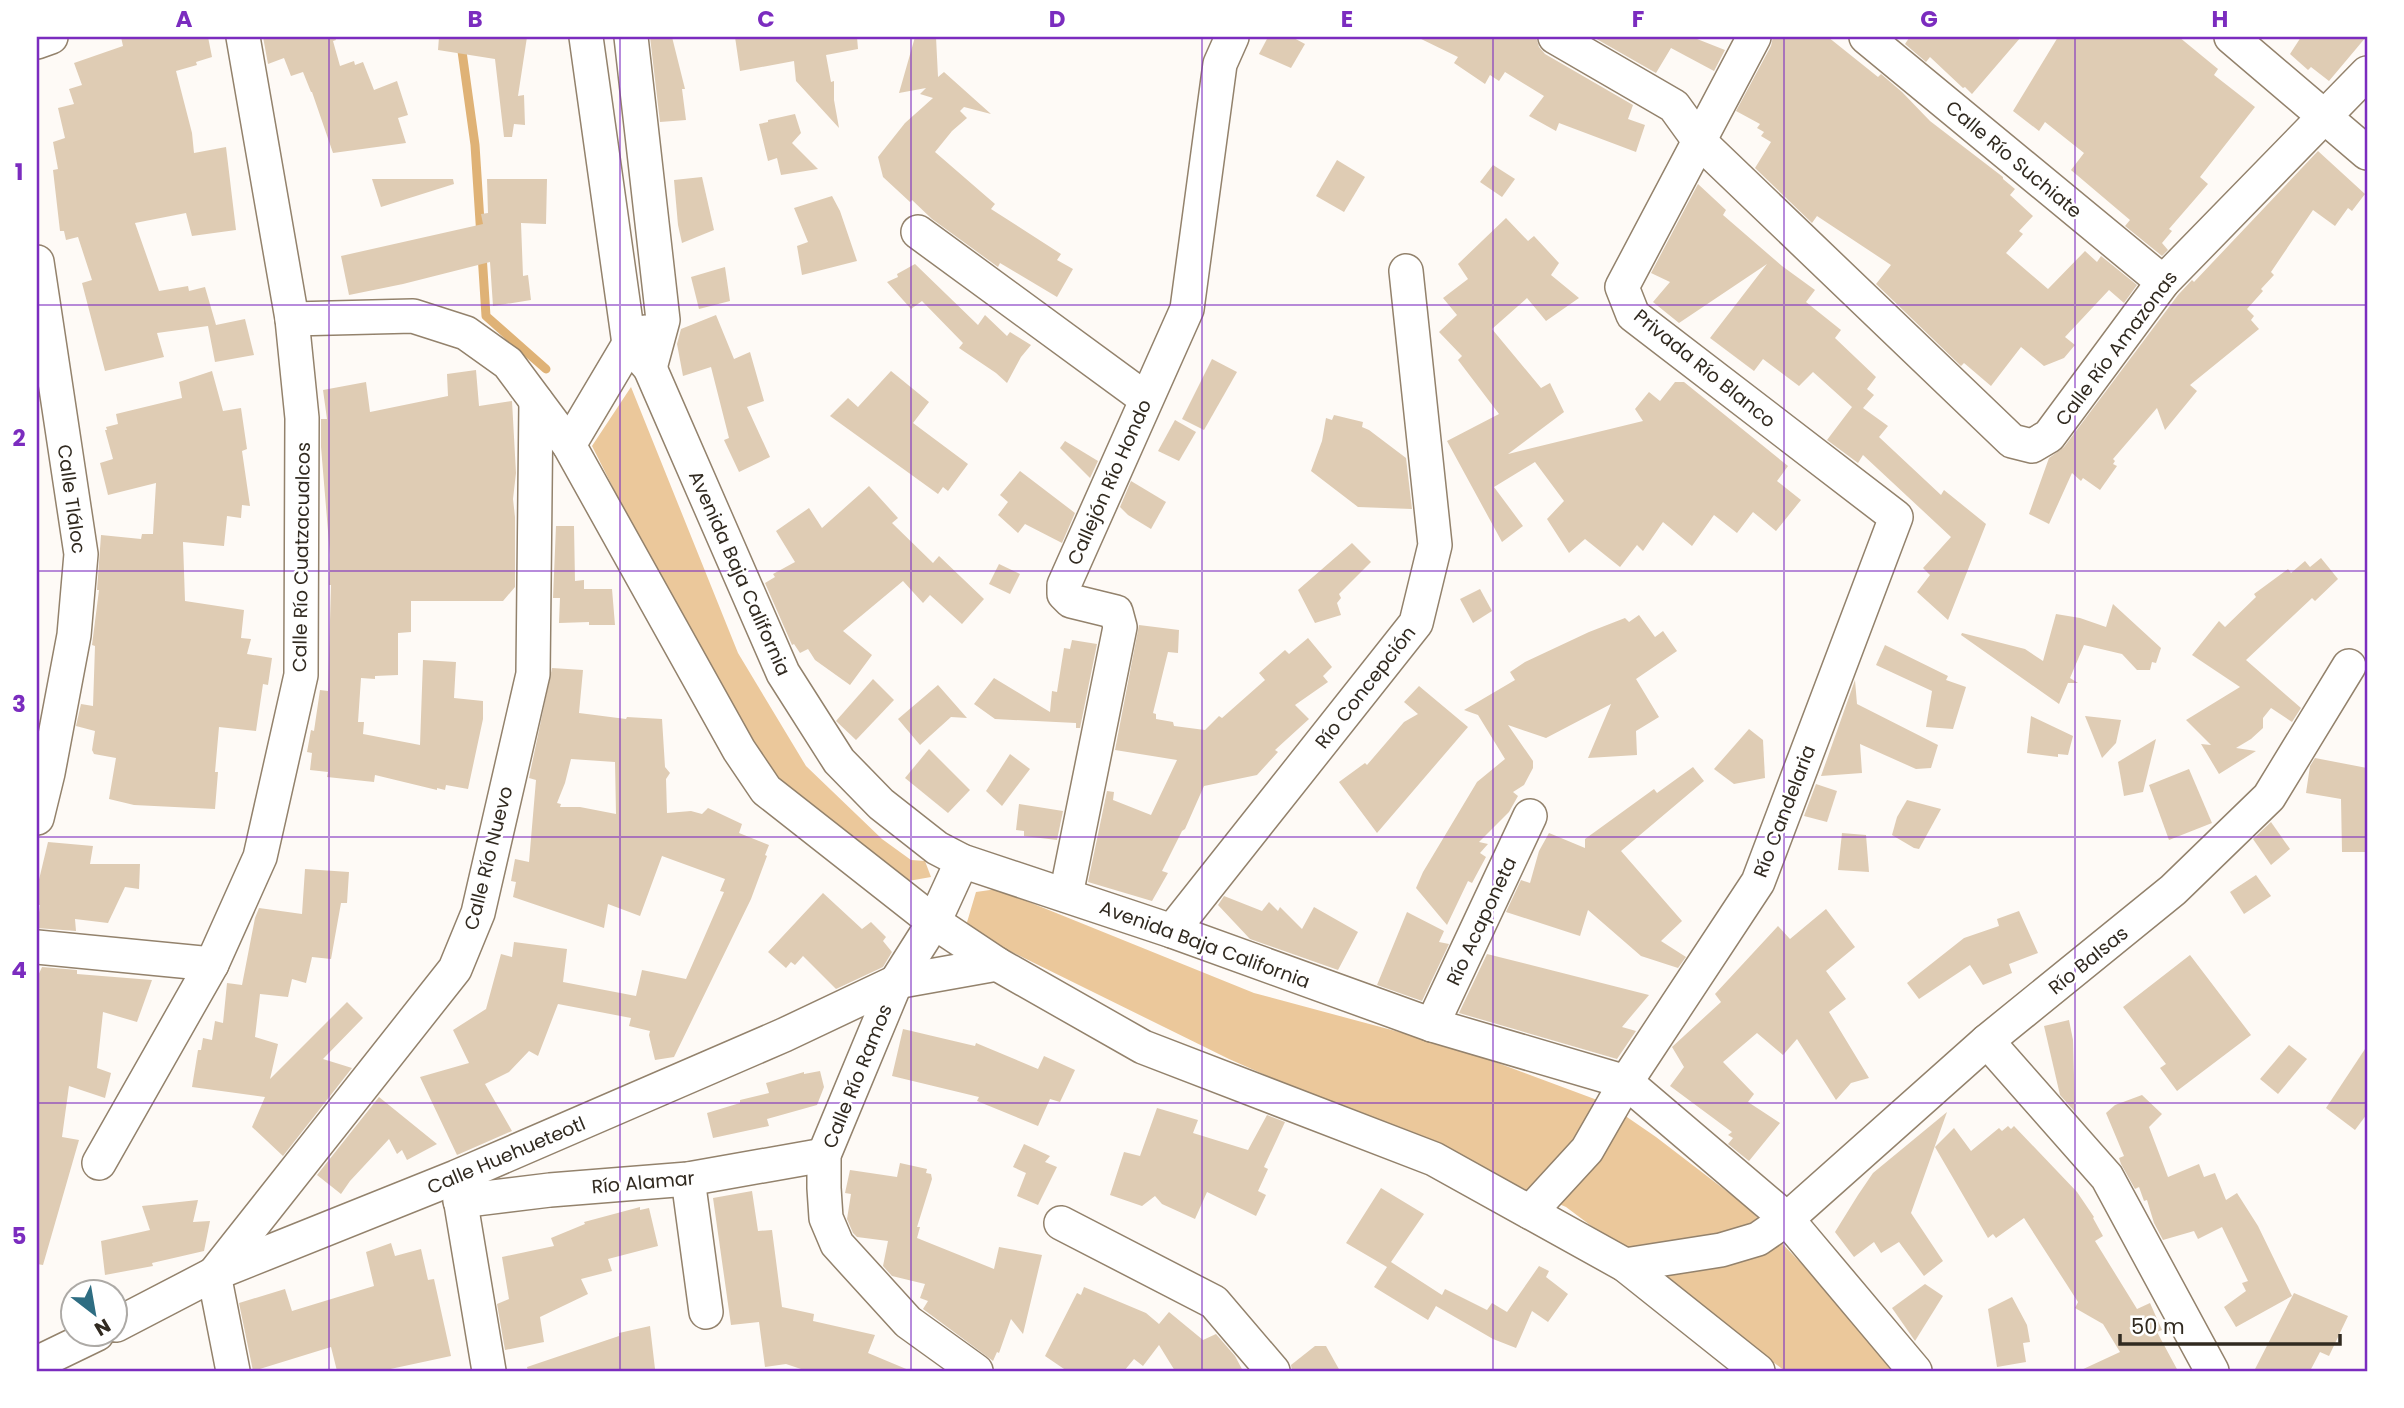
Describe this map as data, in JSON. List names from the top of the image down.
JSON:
{
  "streets": {
    "street": [
      "Calle Río Suchiate",
      "Calle Río Amazonas",
      "Privada Río Blanco",
      "Callejón Río Hondo",
      "Calle Tláloc",
      "Calle Río Cuatzacualcos",
      "Avenida Baja California",
      "Río Concepción",
      "Río Candelaria",
      "Calle Río Nuevo",
      "Río Acaponeta",
      "Río Balsas",
      "Calle Río Ramos",
      "Calle Huehueteotl",
      "Río Alamar"
    ]
  },
  "crossings": [
    ["Calle Río Suchiate", "Calle Río Amazonas"],
    ["Calle Río Amazonas", "Privada Río Blanco"],
    ["Privada Río Blanco", "Río Candelaria"],
    ["Callejón Río Hondo", "Avenida Baja California"],
    ["Avenida Baja California", "Río Concepción"],
    ["Avenida Baja California", "Río Candelaria"],
    ["Avenida Baja California", "Río Acaponeta"],
    ["Avenida Baja California", "Río Balsas"],
    ["Avenida Baja California", "Calle Río Ramos"],
    ["Calle Río Nuevo", "Calle Huehueteotl"],
    ["Calle Río Ramos", "Calle Huehueteotl"],
    ["Calle Río Ramos", "Río Alamar"],
    ["Calle Huehueteotl", "Río Alamar"]
  ],
  "scale_bar": "50 m",
  "north": "bottom right",
  "grid": {
    "columns": [
      "A",
      "B",
      "C",
      "D",
      "E",
      "F",
      "G",
      "H"
    ],
    "rows": [
      "1",
      "2",
      "3",
      "4",
      "5"
    ]
  }
}
